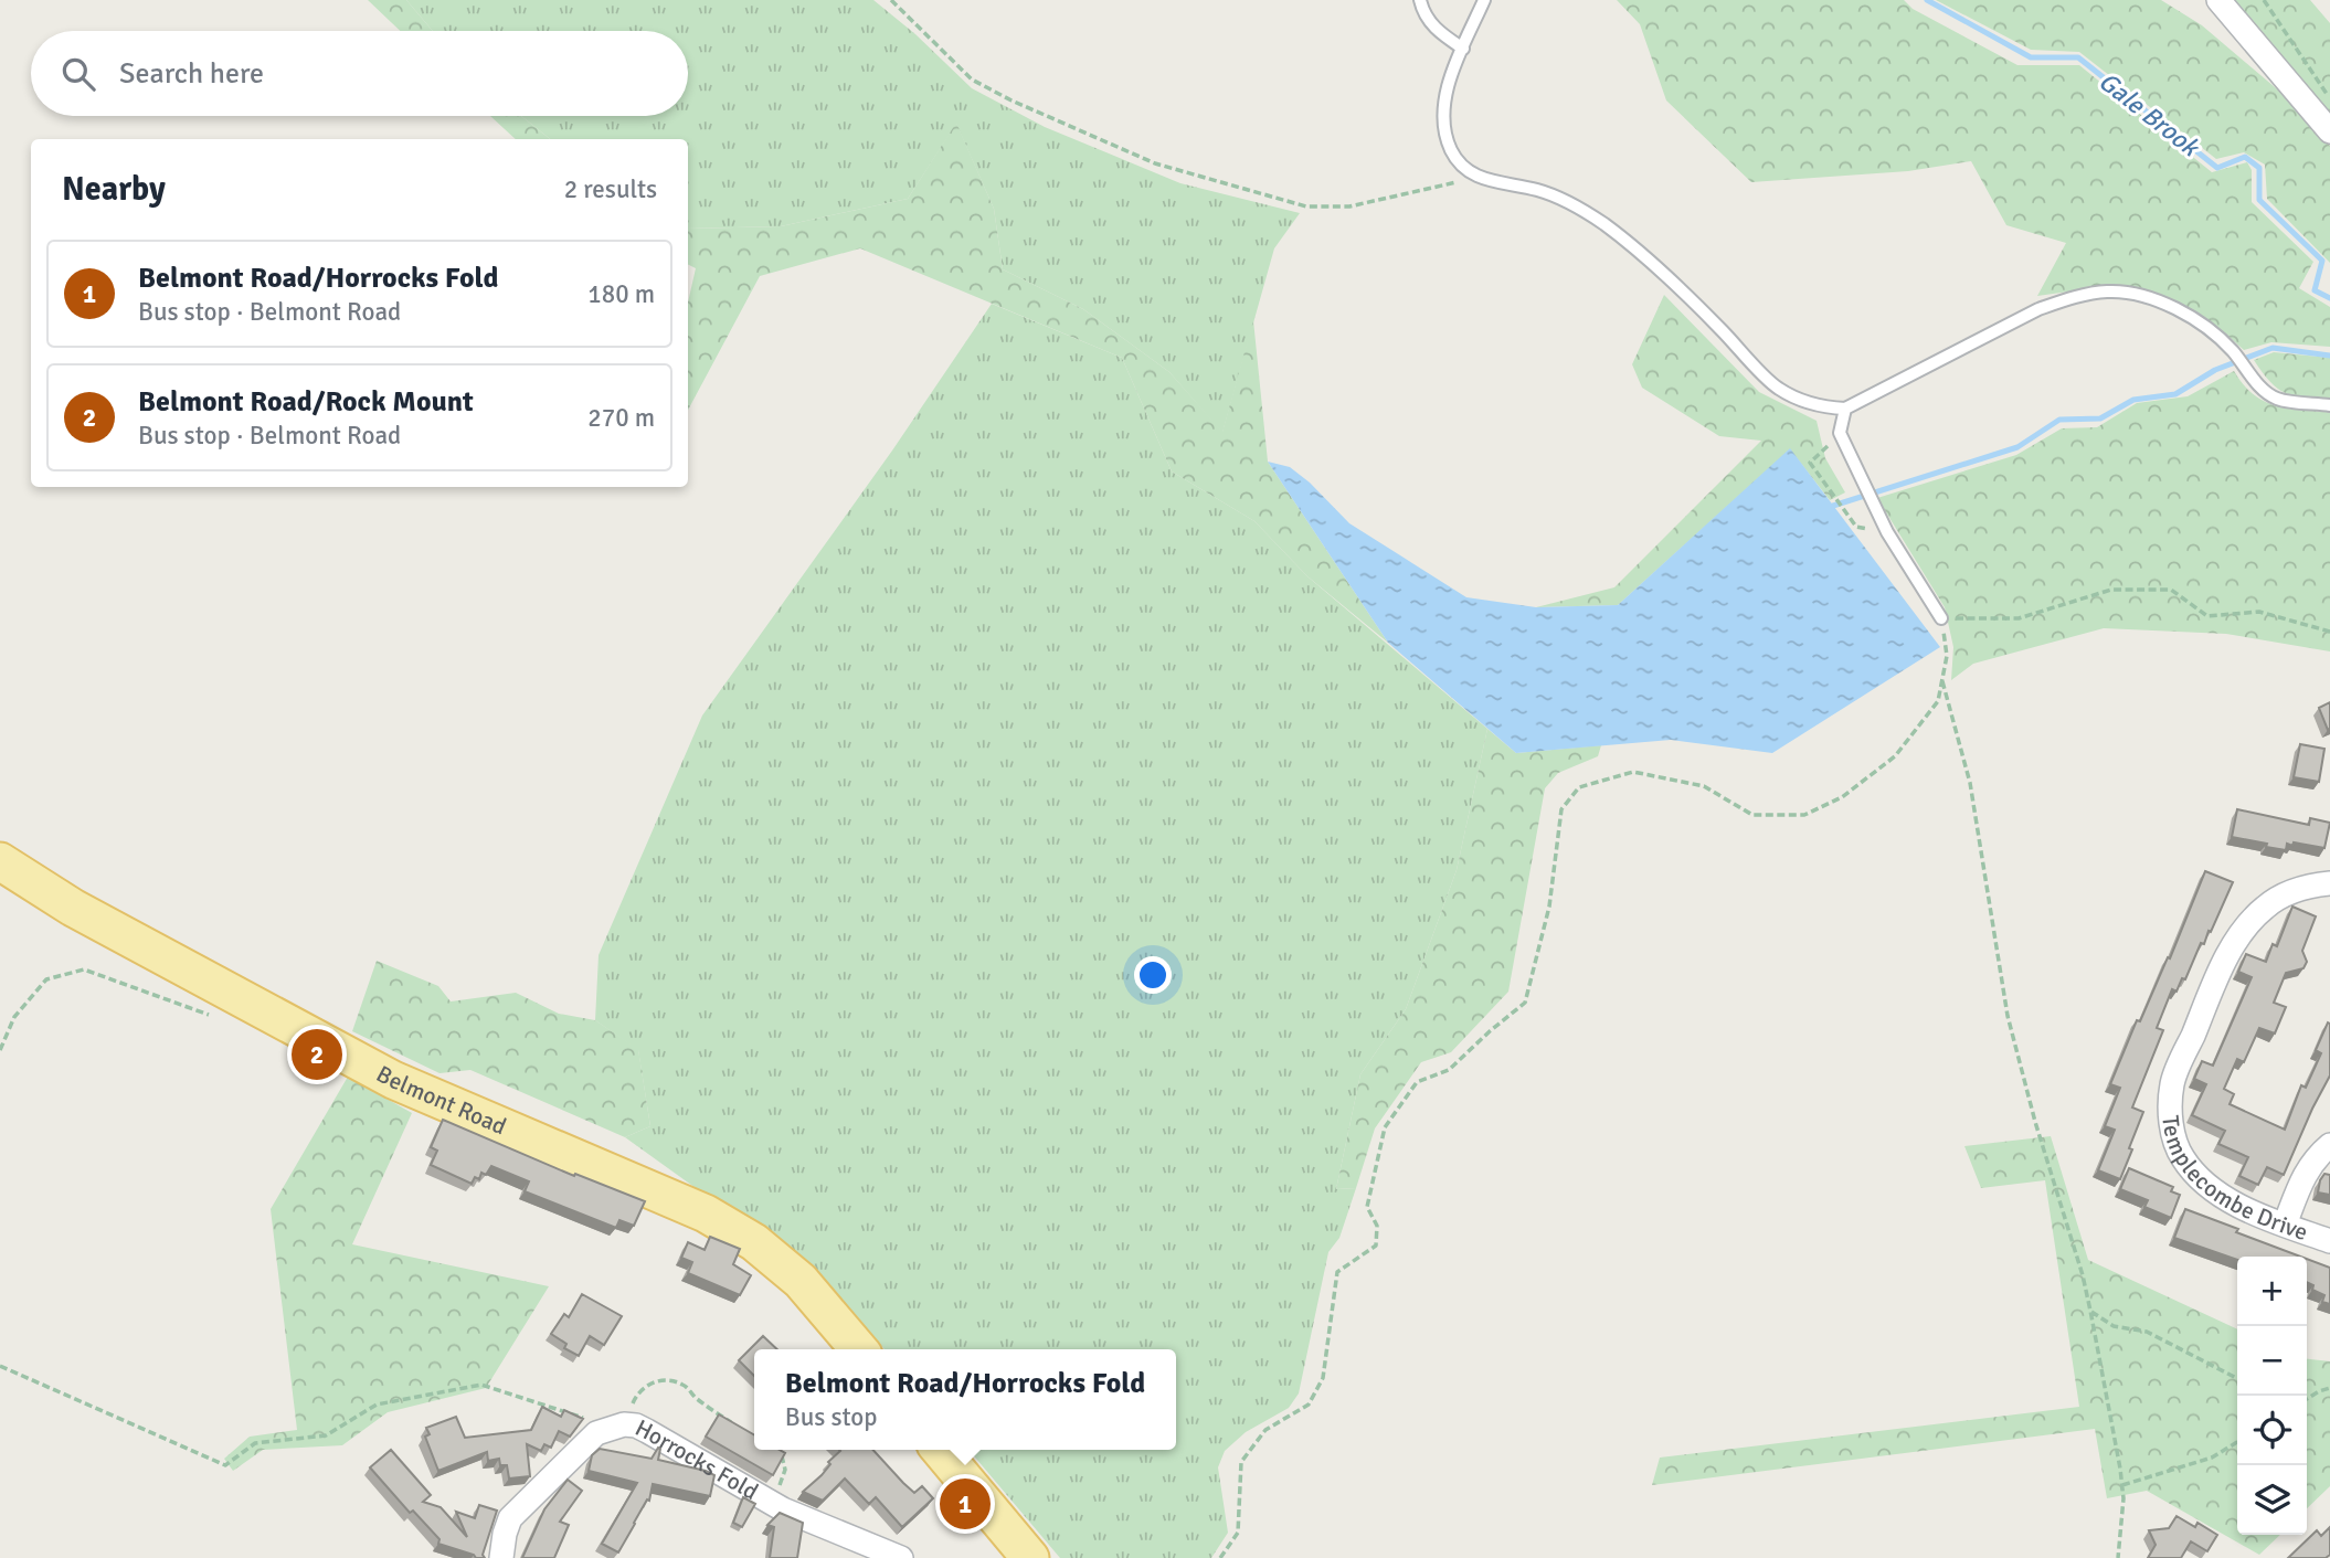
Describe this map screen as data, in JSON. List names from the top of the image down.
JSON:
{
  "streets": {
    "main road": ["Belmont Road"],
    "street": ["Templecombe Drive", "Horrocks Fold"]
  },
  "water": ["Gale Brook"],
  "page": {
    "search": "Search here",
    "heading": ["Nearby", "2 results"],
    "list": [
      {
        "mark": "1",
        "name": "Belmont Road/Horrocks Fold",
        "note": "Bus stop · Belmont Road",
        "value": "180 m"
      },
      {
        "mark": "2",
        "name": "Belmont Road/Rock Mount",
        "note": "Bus stop · Belmont Road",
        "value": "270 m"
      }
    ],
    "pins": ["2", "1"],
    "map_buttons": ["+", "−"],
    "popup": ["Belmont Road/Horrocks Fold", "Bus stop"]
  }
}
